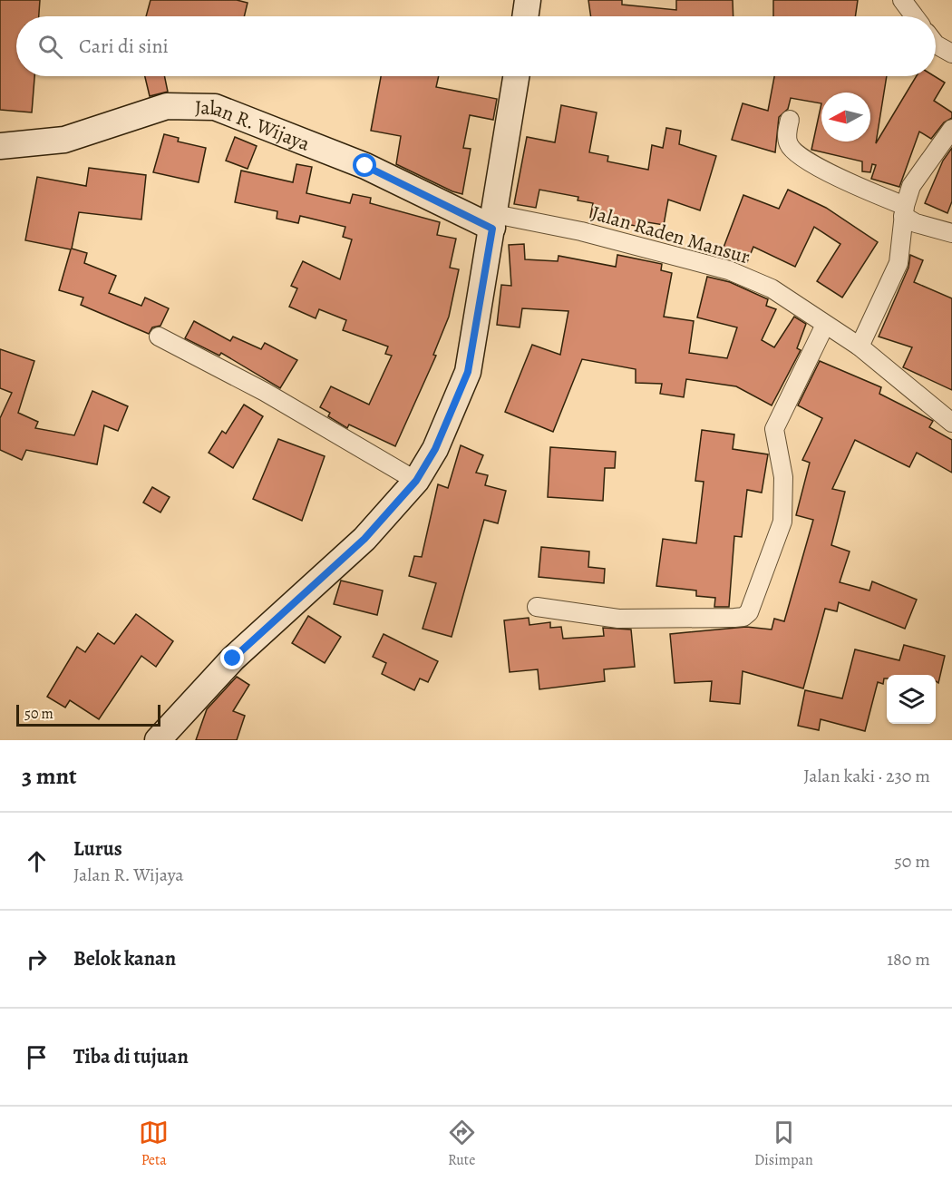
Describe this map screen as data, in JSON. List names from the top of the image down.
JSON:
{
  "streets": {
    "main road": ["Jalan R. Wijaya"],
    "street": ["Jalan Raden Mansur"]
  },
  "crossings": [
    ["Jalan R. Wijaya", "Jalan Raden Mansur"]
  ],
  "scale_bar": "50 m",
  "north": "left",
  "page": {
    "search": "Cari di sini",
    "scale": "50 m",
    "heading": ["3 mnt", "Jalan kaki · 230 m"],
    "list": [
      ["Lurus", "Jalan R. Wijaya", "50 m"],
      ["Belok kanan", "180 m"],
      "Tiba di tujuan"
    ],
    "nav": ["Peta", "Rute", "Disimpan"]
  }
}
